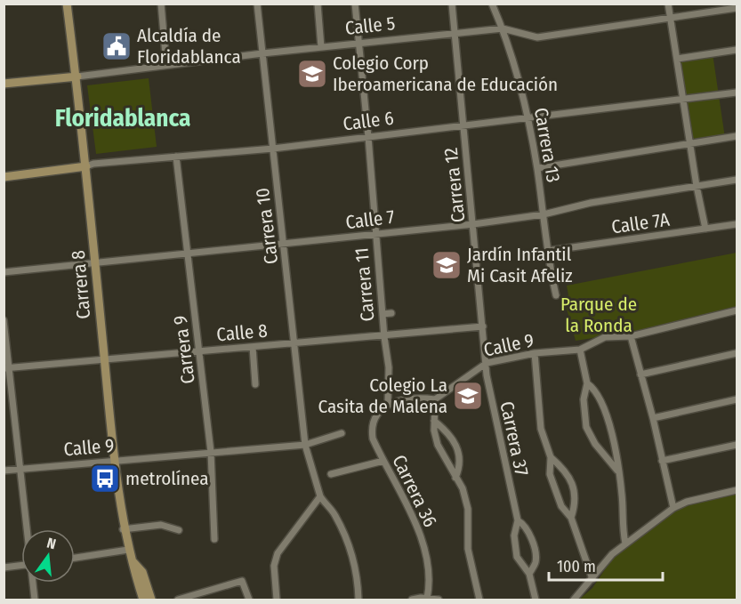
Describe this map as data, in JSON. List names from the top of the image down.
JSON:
{
  "streets": {
    "main road": ["Calle 5", "Calle 6", "Carrera 8"],
    "street": [
      "Carrera 13",
      "Carrera 12",
      "Calle 7",
      "Calle 7A",
      "Carrera 10",
      "Carrera 11",
      "Calle 8",
      "Calle 9",
      "Carrera 9",
      "Carrera 37",
      "Carrera 36"
    ]
  },
  "crossings": [
    ["Calle 5", "Carrera 13"],
    ["Calle 5", "Carrera 12"],
    ["Calle 5", "Carrera 10"],
    ["Calle 5", "Carrera 8"],
    ["Calle 5", "Carrera 11"],
    ["Calle 6", "Carrera 13"],
    ["Calle 6", "Carrera 12"],
    ["Calle 6", "Carrera 10"],
    ["Calle 6", "Carrera 8"],
    ["Calle 6", "Carrera 11"],
    ["Calle 6", "Carrera 9"],
    ["Carrera 13", "Calle 7"],
    ["Carrera 13", "Calle 7A"],
    ["Carrera 12", "Calle 7"],
    ["Carrera 12", "Calle 8"],
    ["Carrera 12", "Calle 9"],
    ["Carrera 12", "Carrera 37"],
    ["Calle 7", "Carrera 10"],
    ["Calle 7", "Carrera 8"],
    ["Calle 7", "Carrera 11"],
    ["Calle 7", "Carrera 9"],
    ["Carrera 10", "Calle 8"],
    ["Carrera 10", "Calle 9"],
    ["Carrera 8", "Calle 8"],
    ["Carrera 8", "Calle 9"],
    ["Carrera 11", "Calle 8"],
    ["Carrera 11", "Carrera 36"],
    ["Calle 8", "Carrera 9"],
    ["Calle 9", "Carrera 9"],
    ["Calle 9", "Carrera 37"]
  ],
  "districts": ["Floridablanca"],
  "parks": ["Parque de la Ronda"],
  "places": {
    "public building": ["Alcaldía de Floridablanca"],
    "school or university": ["Colegio Corp Iberoamericana de Educación", "Jardín Infantil Mi Casit Afeliz", "Colegio La Casita de Malena"],
    "bus stop": ["metrolínea"]
  },
  "scale_bar": "100 m",
  "north": "top"
}
